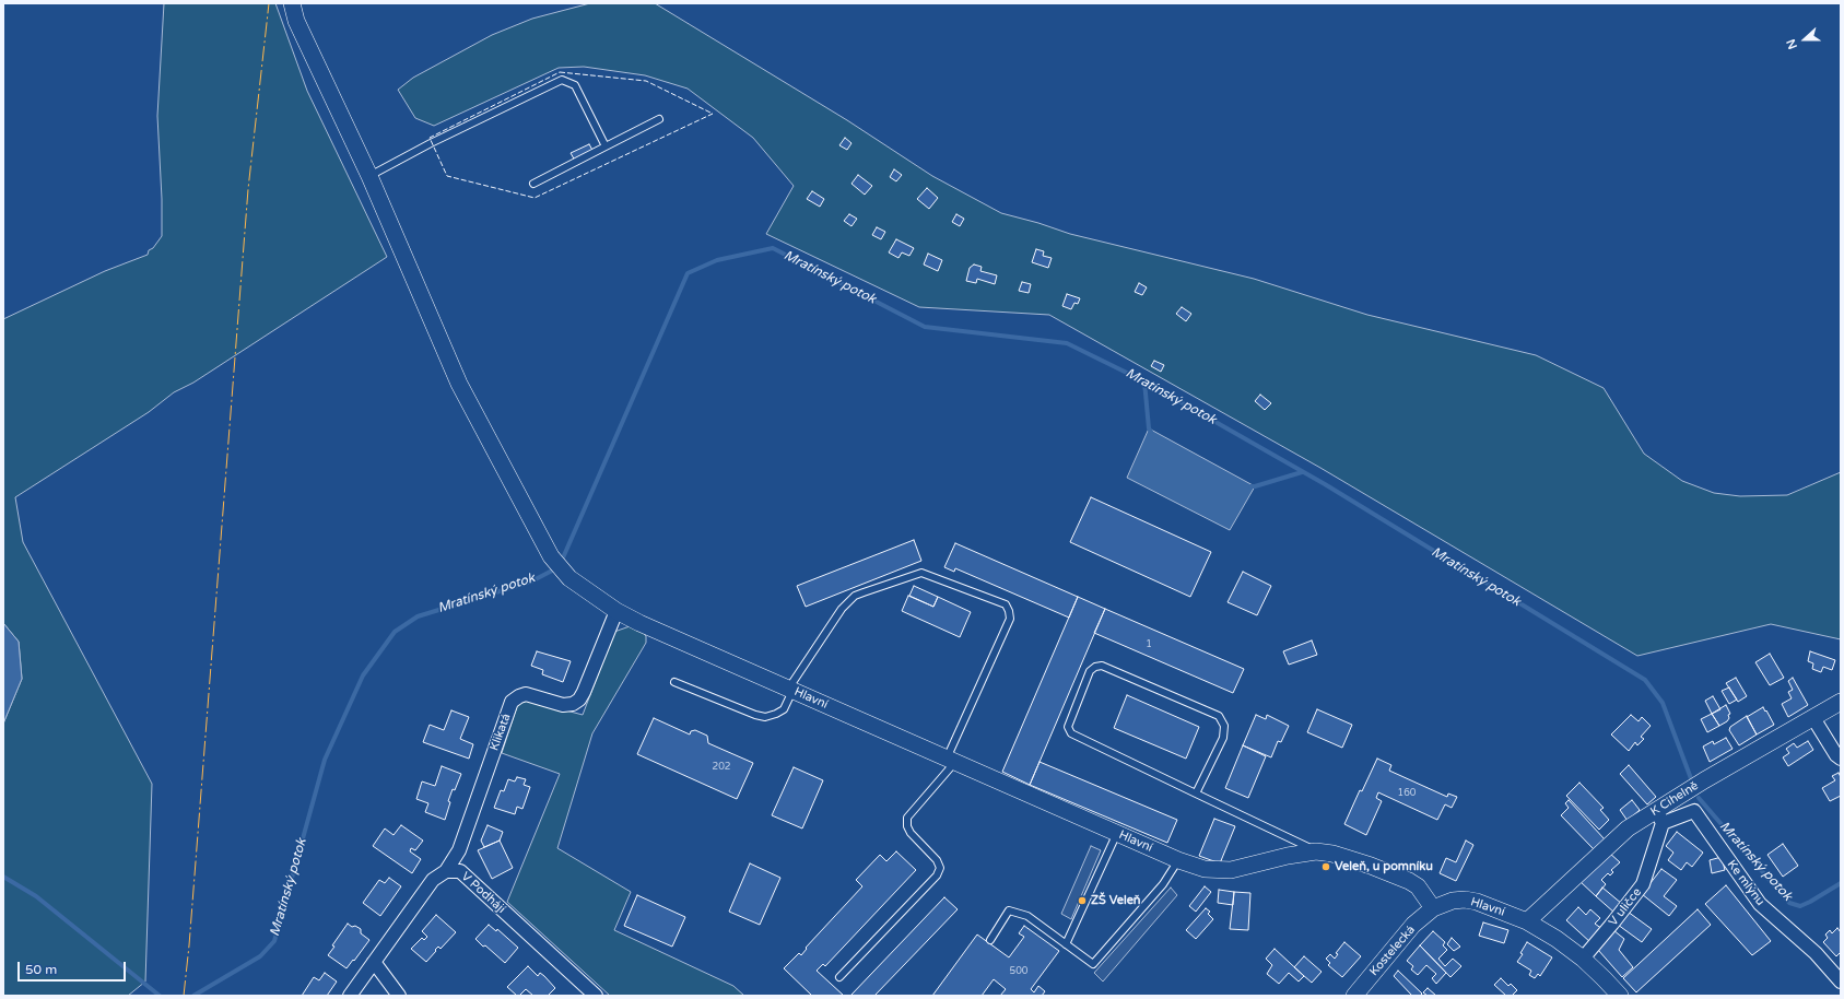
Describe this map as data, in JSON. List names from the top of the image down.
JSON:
{
  "streets": {
    "street": [
      "Hlavní",
      "Klikatá",
      "K Cihelně",
      "Ke mlýnu",
      "V Podhájí",
      "V uličce",
      "Kostelecká"
    ]
  },
  "crossings": [
    ["Hlavní", "Klikatá"],
    ["Hlavní", "K Cihelně"],
    ["Hlavní", "V uličce"],
    ["Hlavní", "Kostelecká"],
    ["Klikatá", "V Podhájí"],
    ["K Cihelně", "Ke mlýnu"],
    ["K Cihelně", "V uličce"],
    ["Ke mlýnu", "V uličce"]
  ],
  "water": ["Mratínský potok"],
  "places": ["Veleň, u pomníku", "ZŠ Veleň"],
  "house_numbers": [
    "1",
    "202",
    "160",
    "500"
  ],
  "scale_bar": "50 m",
  "north": "left"
}
